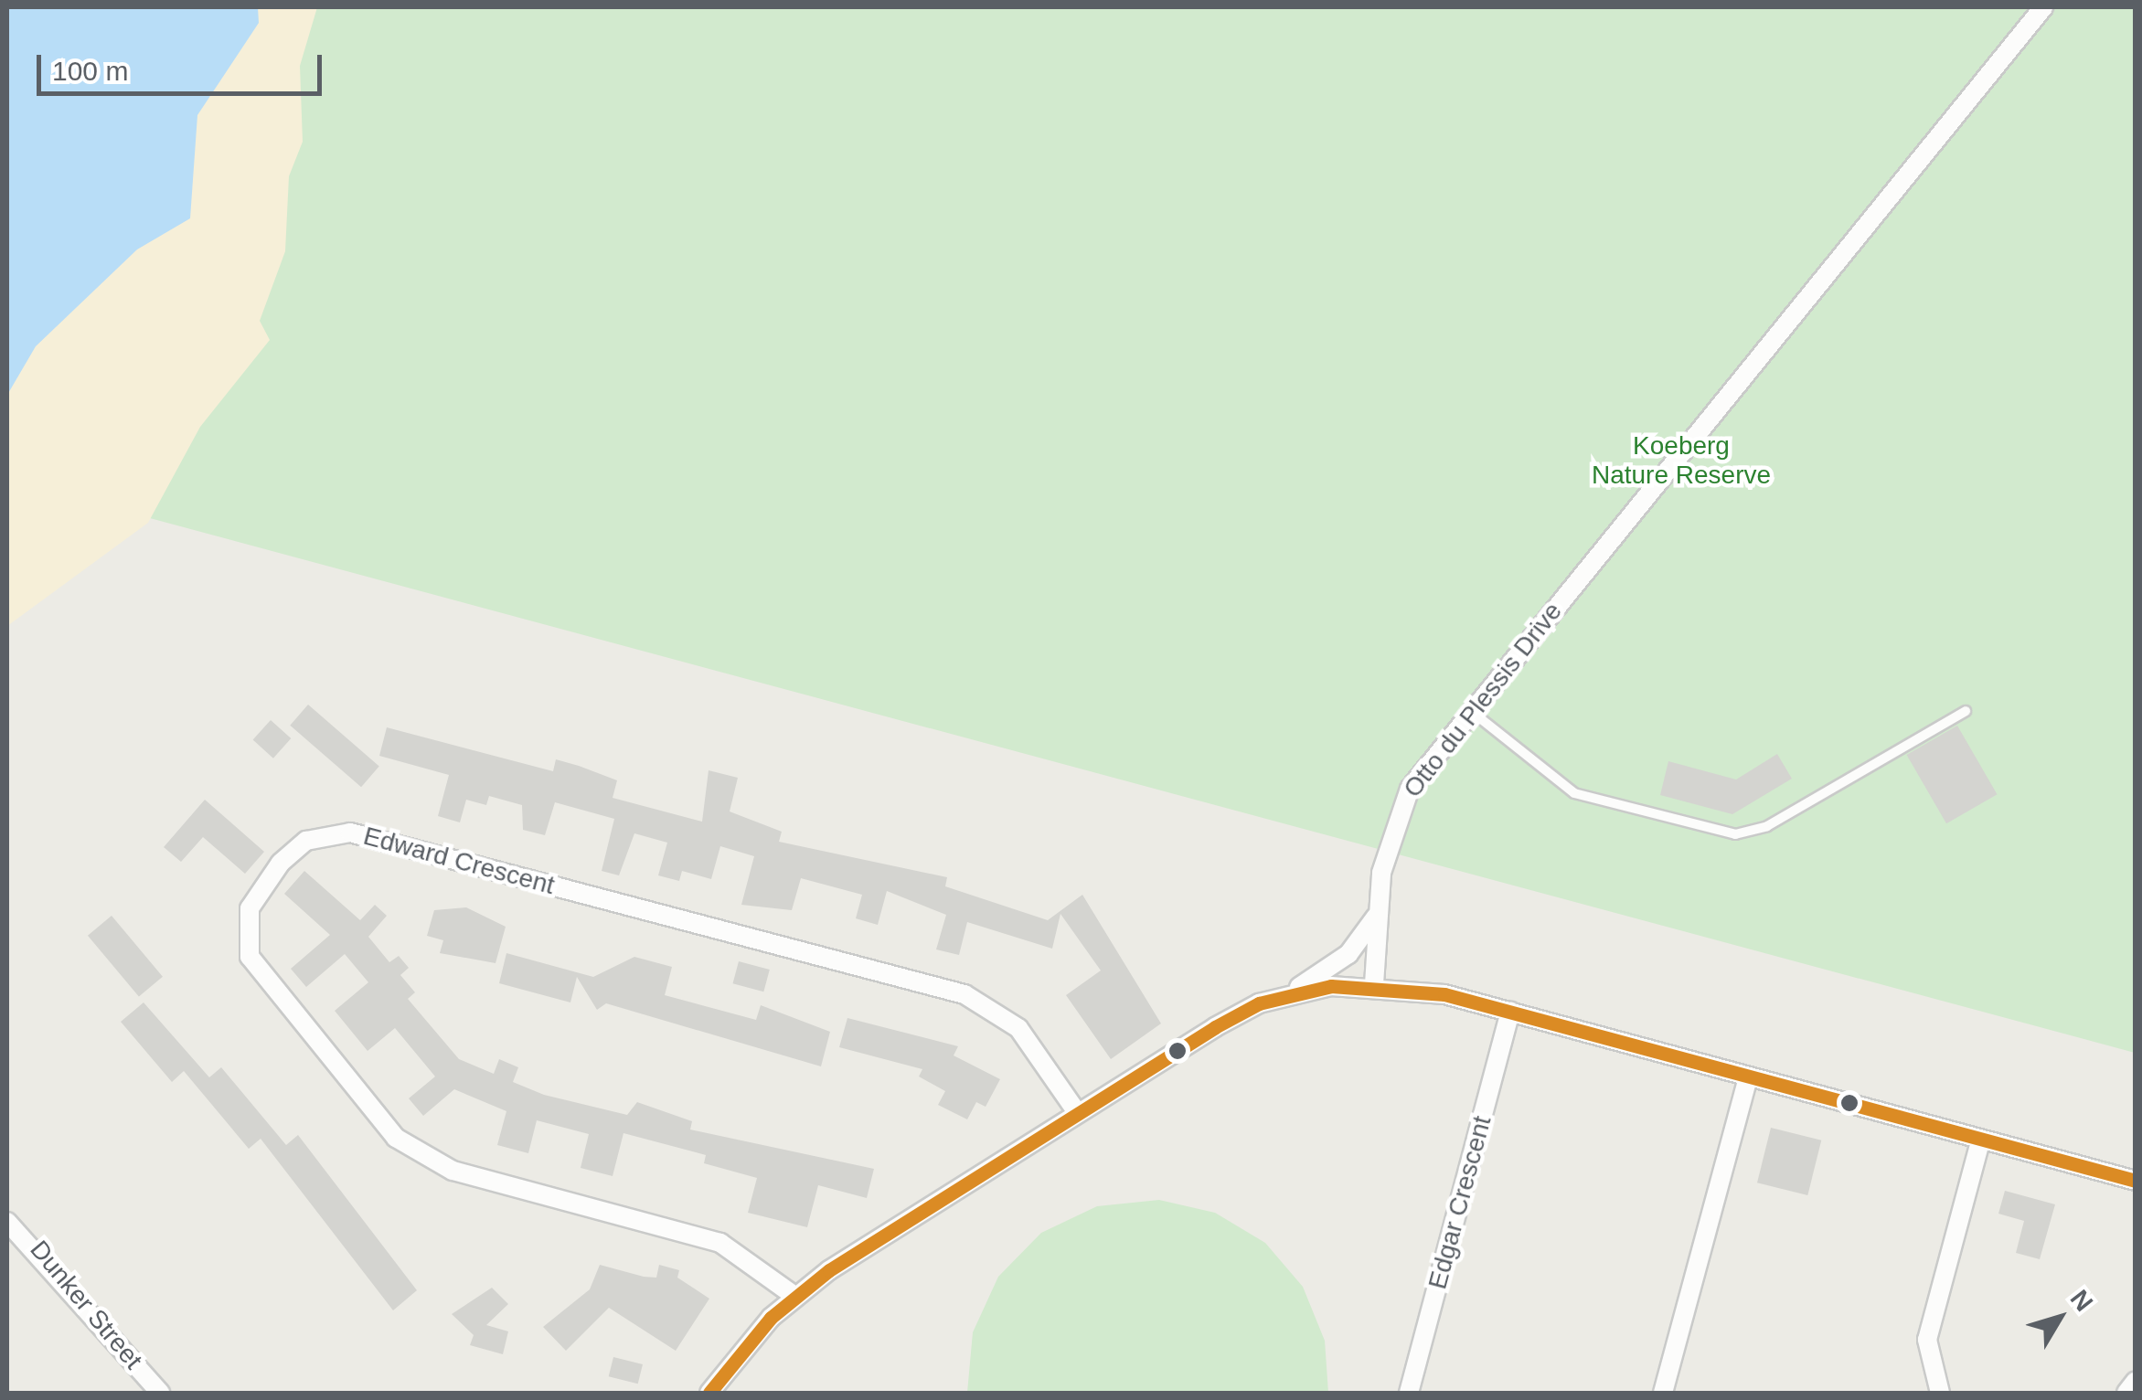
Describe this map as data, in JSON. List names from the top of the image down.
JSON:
{
  "streets": {
    "street": [
      "Otto du Plessis Drive",
      "Edward Crescent",
      "Edgar Crescent",
      "Dunker Street"
    ]
  },
  "parks": ["Koeberg Nature Reserve"],
  "scale_bar": "100 m",
  "north": "top right"
}
